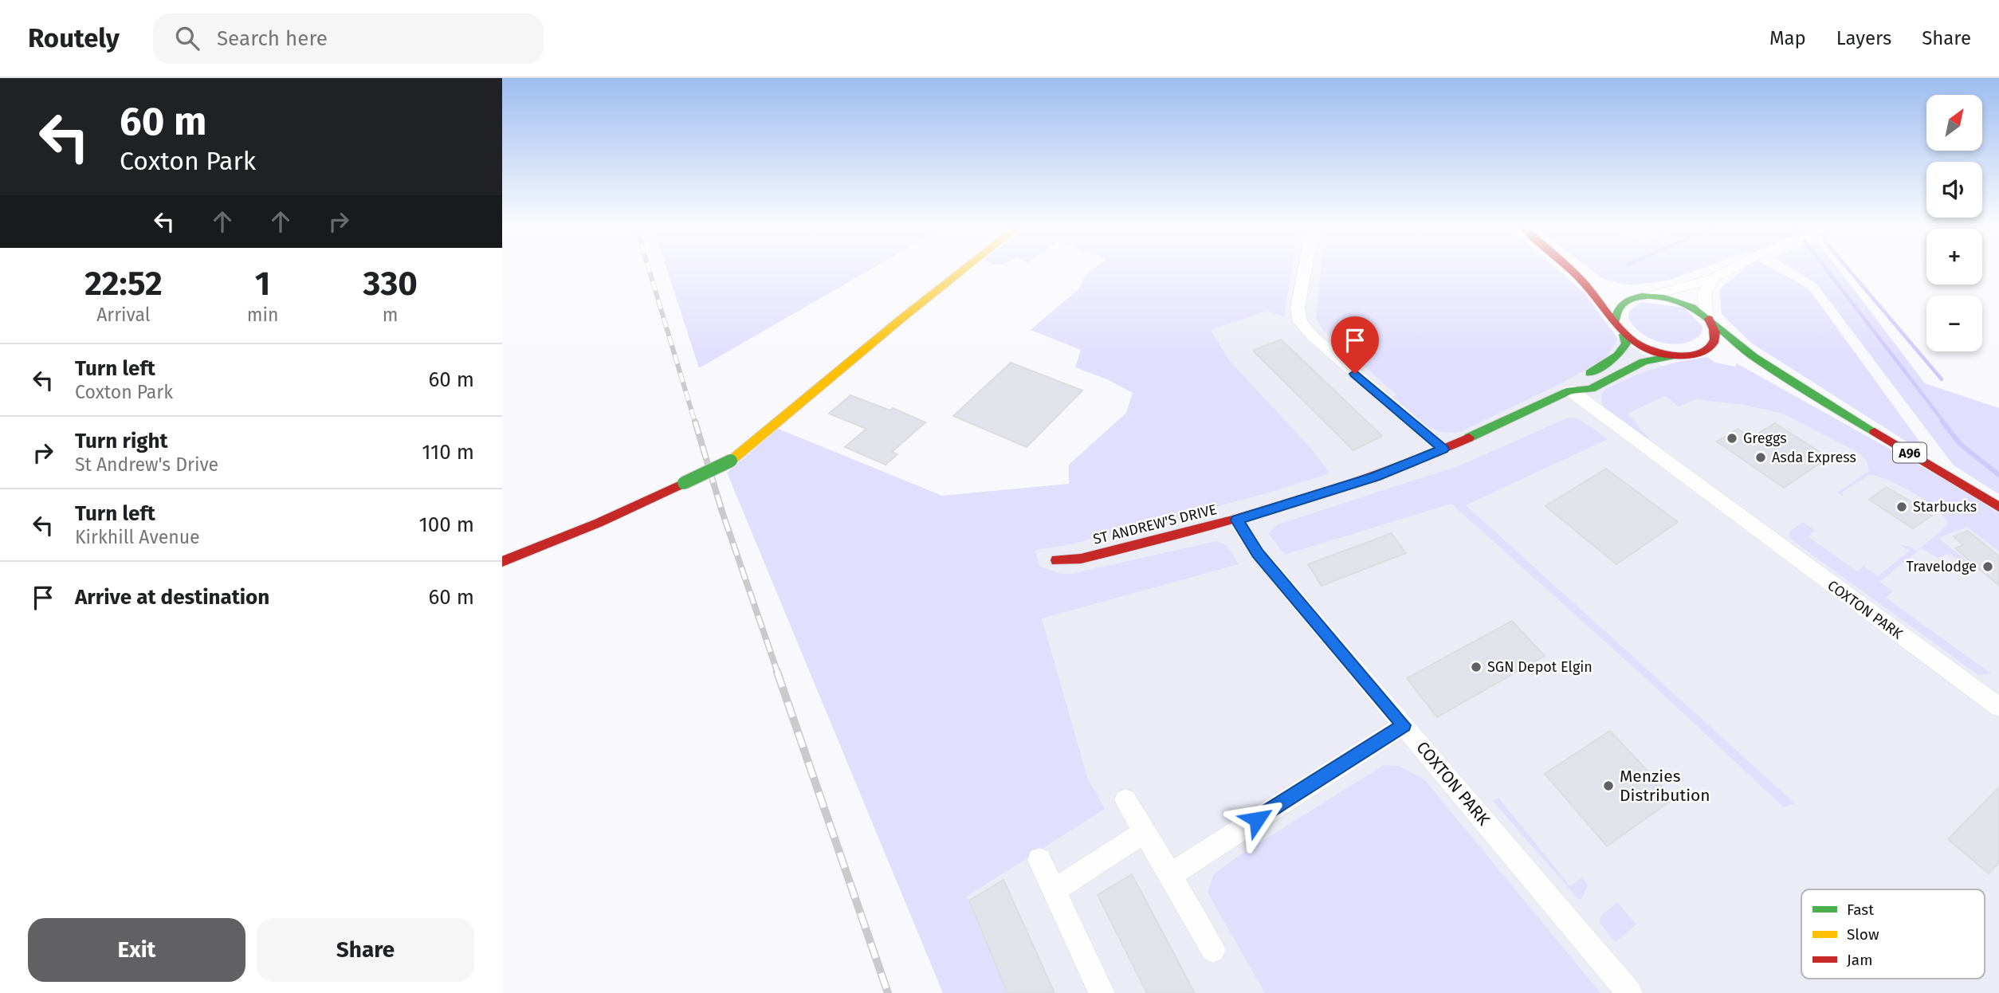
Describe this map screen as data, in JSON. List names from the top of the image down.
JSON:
{
  "streets": {
    "main road": ["A96", "ST ANDREW'S DRIVE"],
    "street": ["COXTON PARK"]
  },
  "crossings": [
    ["ST ANDREW'S DRIVE", "COXTON PARK"]
  ],
  "places": [
    "Greggs",
    "Asda Express",
    "Starbucks",
    "Travelodge",
    "SGN Depot Elgin",
    "Menzies Distribution"
  ],
  "legend": ["Fast", "Slow", "Jam"],
  "north": "top right",
  "page": {
    "header": "Routely",
    "search": "Search here",
    "nav": ["Map", "Layers", "Share"],
    "turn": ["60 m", "Coxton Park"],
    "map_buttons": ["+", "−"],
    "eta": [
      "22:52",
      "Arrival",
      "1",
      "min",
      "330",
      "m"
    ],
    "list": [
      {
        "name": "Turn left",
        "note": "Coxton Park",
        "value": "60 m"
      },
      {
        "name": "Turn right",
        "note": "St Andrew's Drive",
        "value": "110 m"
      },
      {
        "name": "Turn left",
        "note": "Kirkhill Avenue",
        "value": "100 m"
      },
      {
        "name": "Arrive at destination",
        "value": "60 m"
      }
    ],
    "buttons": ["Exit", "Share"]
  }
}
